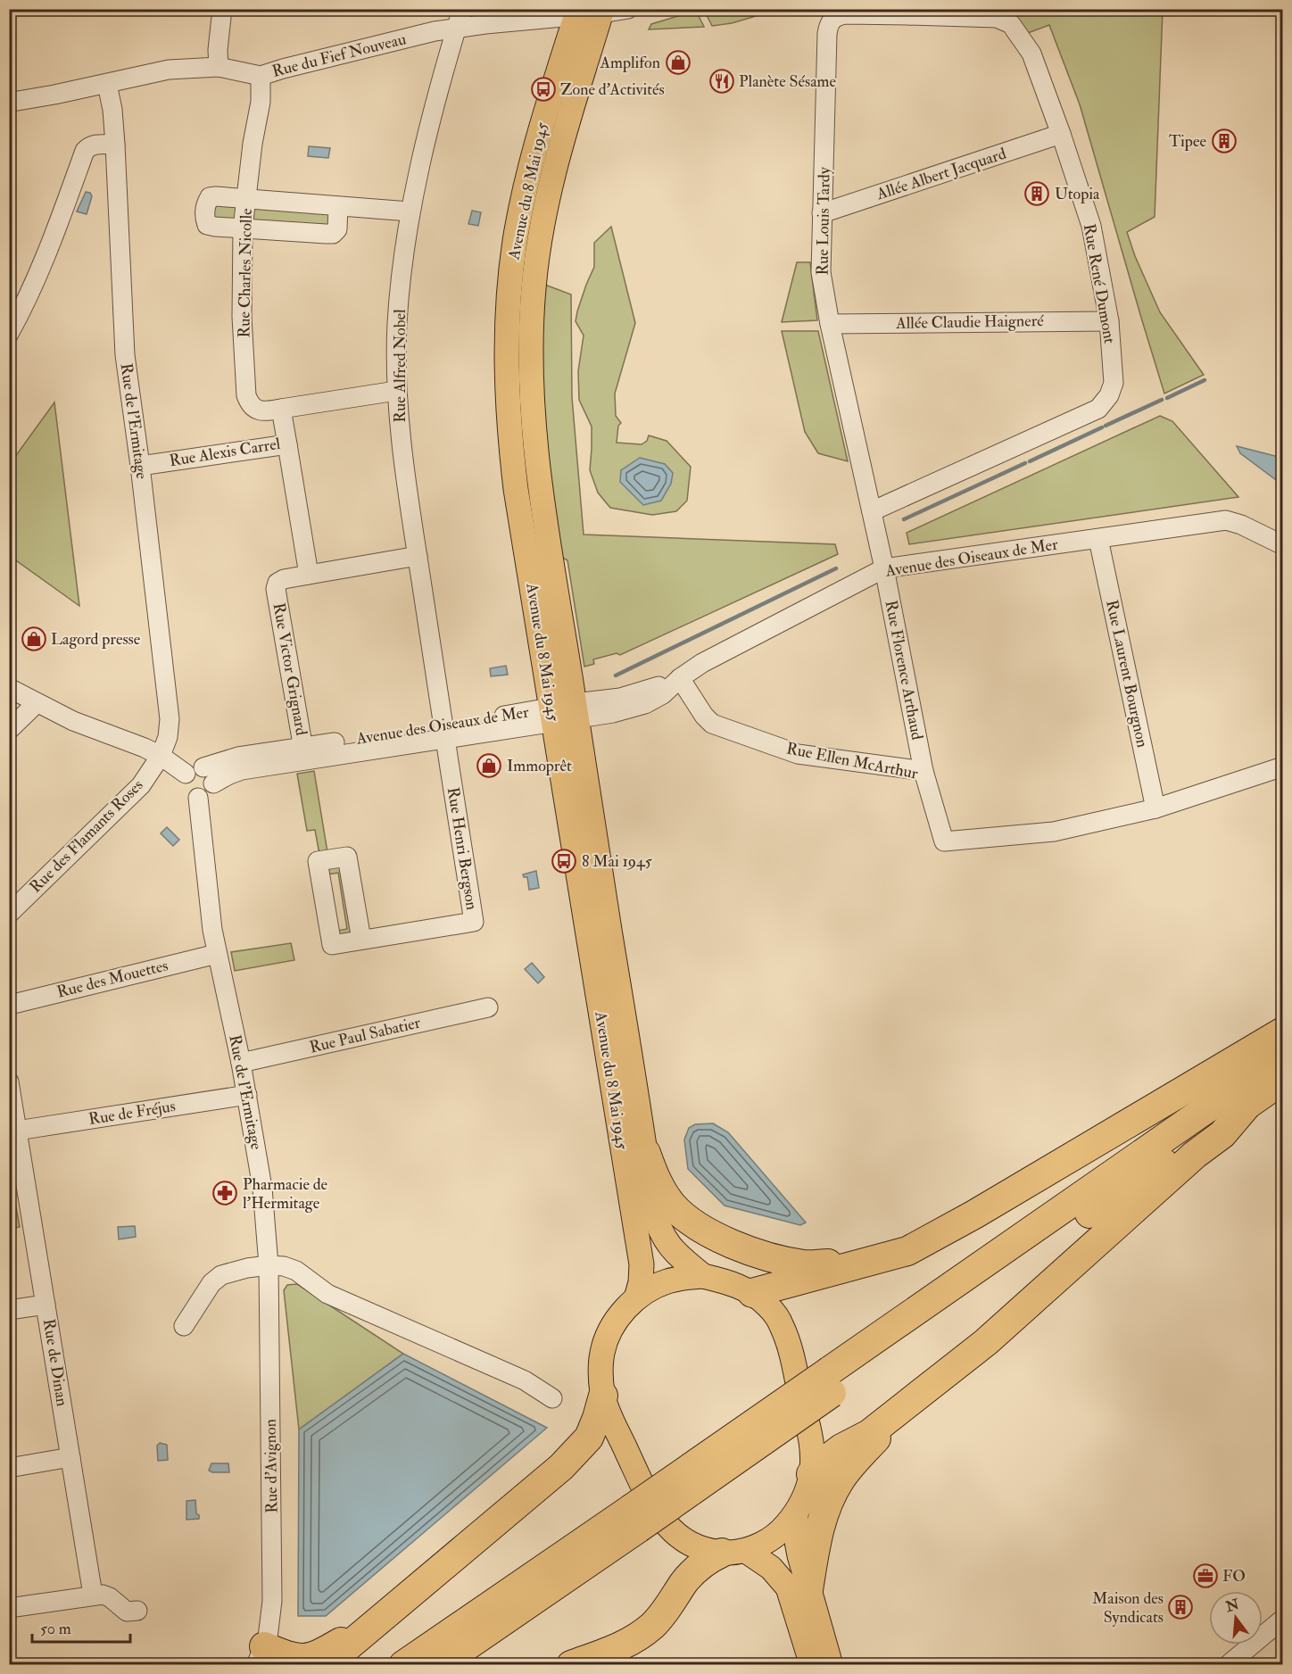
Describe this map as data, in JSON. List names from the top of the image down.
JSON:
{
  "streets": {
    "main road": ["Avenue du 8 Mai 1945"],
    "street": [
      "Rue du Fief Nouveau",
      "Allée Albert Jacquard",
      "Rue Louis Tardy",
      "Rue Charles Nicolle",
      "Rue René Dumont",
      "Allée Claudie Haigneré",
      "Rue Alfred Nobel",
      "Rue de l'Ermitage",
      "Rue Alexis Carrel",
      "Avenue des Oiseaux de Mer",
      "Rue Victor Grignard",
      "Rue Florence Arthaud",
      "Rue Laurent Bourgnon",
      "Rue Ellen McArthur",
      "Rue des Flamants Roses",
      "Rue Henri Bergson",
      "Rue des Mouettes",
      "Rue Paul Sabatier",
      "Rue de Fréjus",
      "Rue de Dinan",
      "Rue d'Avignon"
    ]
  },
  "crossings": [
    ["Rue du Fief Nouveau", "Avenue du 8 Mai 1945"],
    ["Rue du Fief Nouveau", "Rue Charles Nicolle"],
    ["Rue du Fief Nouveau", "Rue Alfred Nobel"],
    ["Rue du Fief Nouveau", "Rue de l'Ermitage"],
    ["Allée Albert Jacquard", "Rue Louis Tardy"],
    ["Allée Albert Jacquard", "Rue René Dumont"],
    ["Avenue du 8 Mai 1945", "Avenue des Oiseaux de Mer"],
    ["Rue Louis Tardy", "Rue René Dumont"],
    ["Rue Louis Tardy", "Allée Claudie Haigneré"],
    ["Rue Louis Tardy", "Avenue des Oiseaux de Mer"],
    ["Rue Louis Tardy", "Rue Florence Arthaud"],
    ["Rue Charles Nicolle", "Rue Alexis Carrel"],
    ["Rue René Dumont", "Allée Claudie Haigneré"],
    ["Rue Alfred Nobel", "Avenue des Oiseaux de Mer"],
    ["Rue Alfred Nobel", "Rue Henri Bergson"],
    ["Rue de l'Ermitage", "Rue Alexis Carrel"],
    ["Rue de l'Ermitage", "Avenue des Oiseaux de Mer"],
    ["Rue de l'Ermitage", "Rue des Flamants Roses"],
    ["Rue de l'Ermitage", "Rue des Mouettes"],
    ["Rue de l'Ermitage", "Rue Paul Sabatier"],
    ["Rue de l'Ermitage", "Rue de Fréjus"],
    ["Rue de l'Ermitage", "Rue d'Avignon"],
    ["Avenue des Oiseaux de Mer", "Rue Victor Grignard"],
    ["Avenue des Oiseaux de Mer", "Rue Florence Arthaud"],
    ["Avenue des Oiseaux de Mer", "Rue Laurent Bourgnon"],
    ["Avenue des Oiseaux de Mer", "Rue Ellen McArthur"],
    ["Avenue des Oiseaux de Mer", "Rue Henri Bergson"],
    ["Rue Florence Arthaud", "Rue Ellen McArthur"],
    ["Rue Laurent Bourgnon", "Rue Ellen McArthur"],
    ["Rue de Fréjus", "Rue de Dinan"]
  ],
  "places": {
    "shop": ["Amplifon", "Lagord presse", "Immoprêt"],
    "restaurant": ["Planète Sésame"],
    "bus stop": ["Zone d'Activités", "8 Mai 1945"],
    "building": ["Tipee", "Utopia", "Maison des Syndicats"],
    "pharmacy": ["Pharmacie de l'Hermitage"],
    "office": ["FO"]
  },
  "scale_bar": "50 m",
  "north": "top"
}
